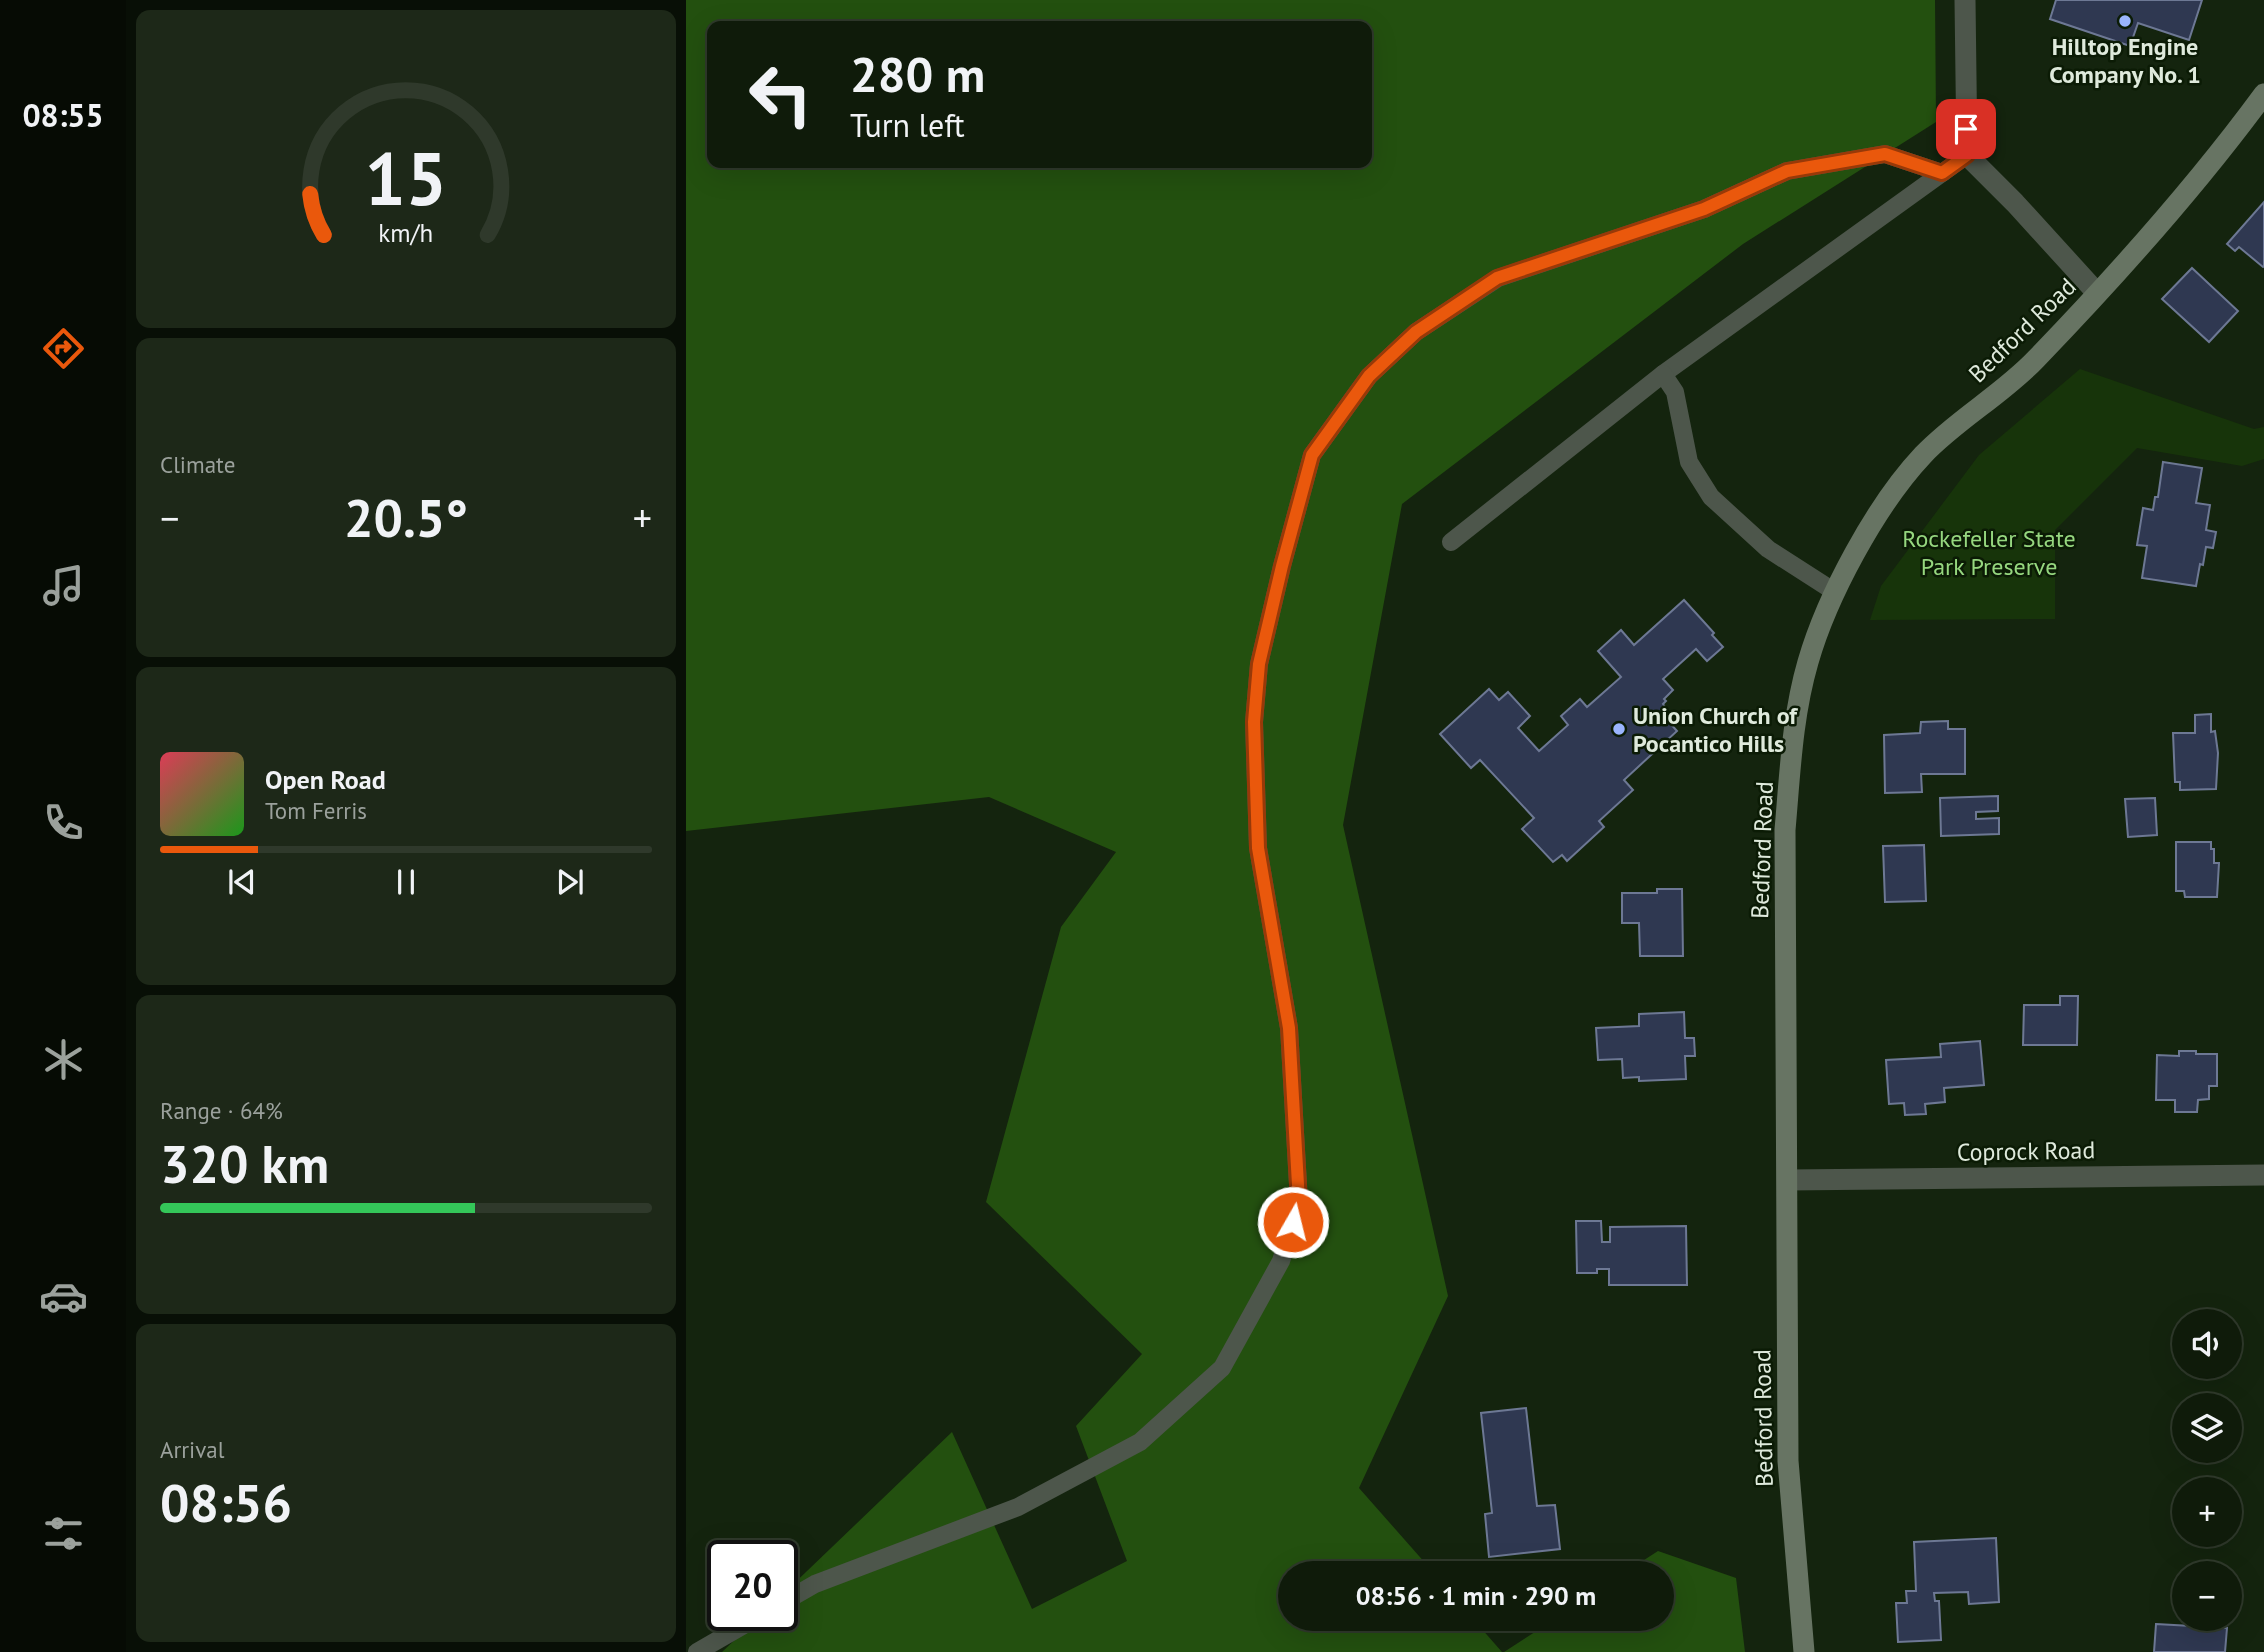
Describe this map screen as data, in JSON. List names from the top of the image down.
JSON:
{
  "streets": {
    "main road": ["Bedford Road"],
    "street": ["Coprock Road"]
  },
  "crossings": [
    ["Bedford Road", "Coprock Road"]
  ],
  "parks": ["Rockefeller State Park Preserve"],
  "places": ["Hilltop Engine Company No. 1", "Union Church of Pocantico Hills"],
  "page": {
    "tabs": "08:55",
    "turn": ["280 m", "Turn left"],
    "tile": [
      "Climate",
      ["Range · 64%", "320 km"],
      ["Arrival", "08:56"]
    ],
    "heat": ["−", "20.5°", "+"],
    "song": ["Open Road", "Tom Ferris"],
    "map_buttons": ["+", "−"],
    "limit": "20",
    "trip": "08:56 · 1 min · 290 m",
    "gauge": ["15", "km/h"]
  }
}
